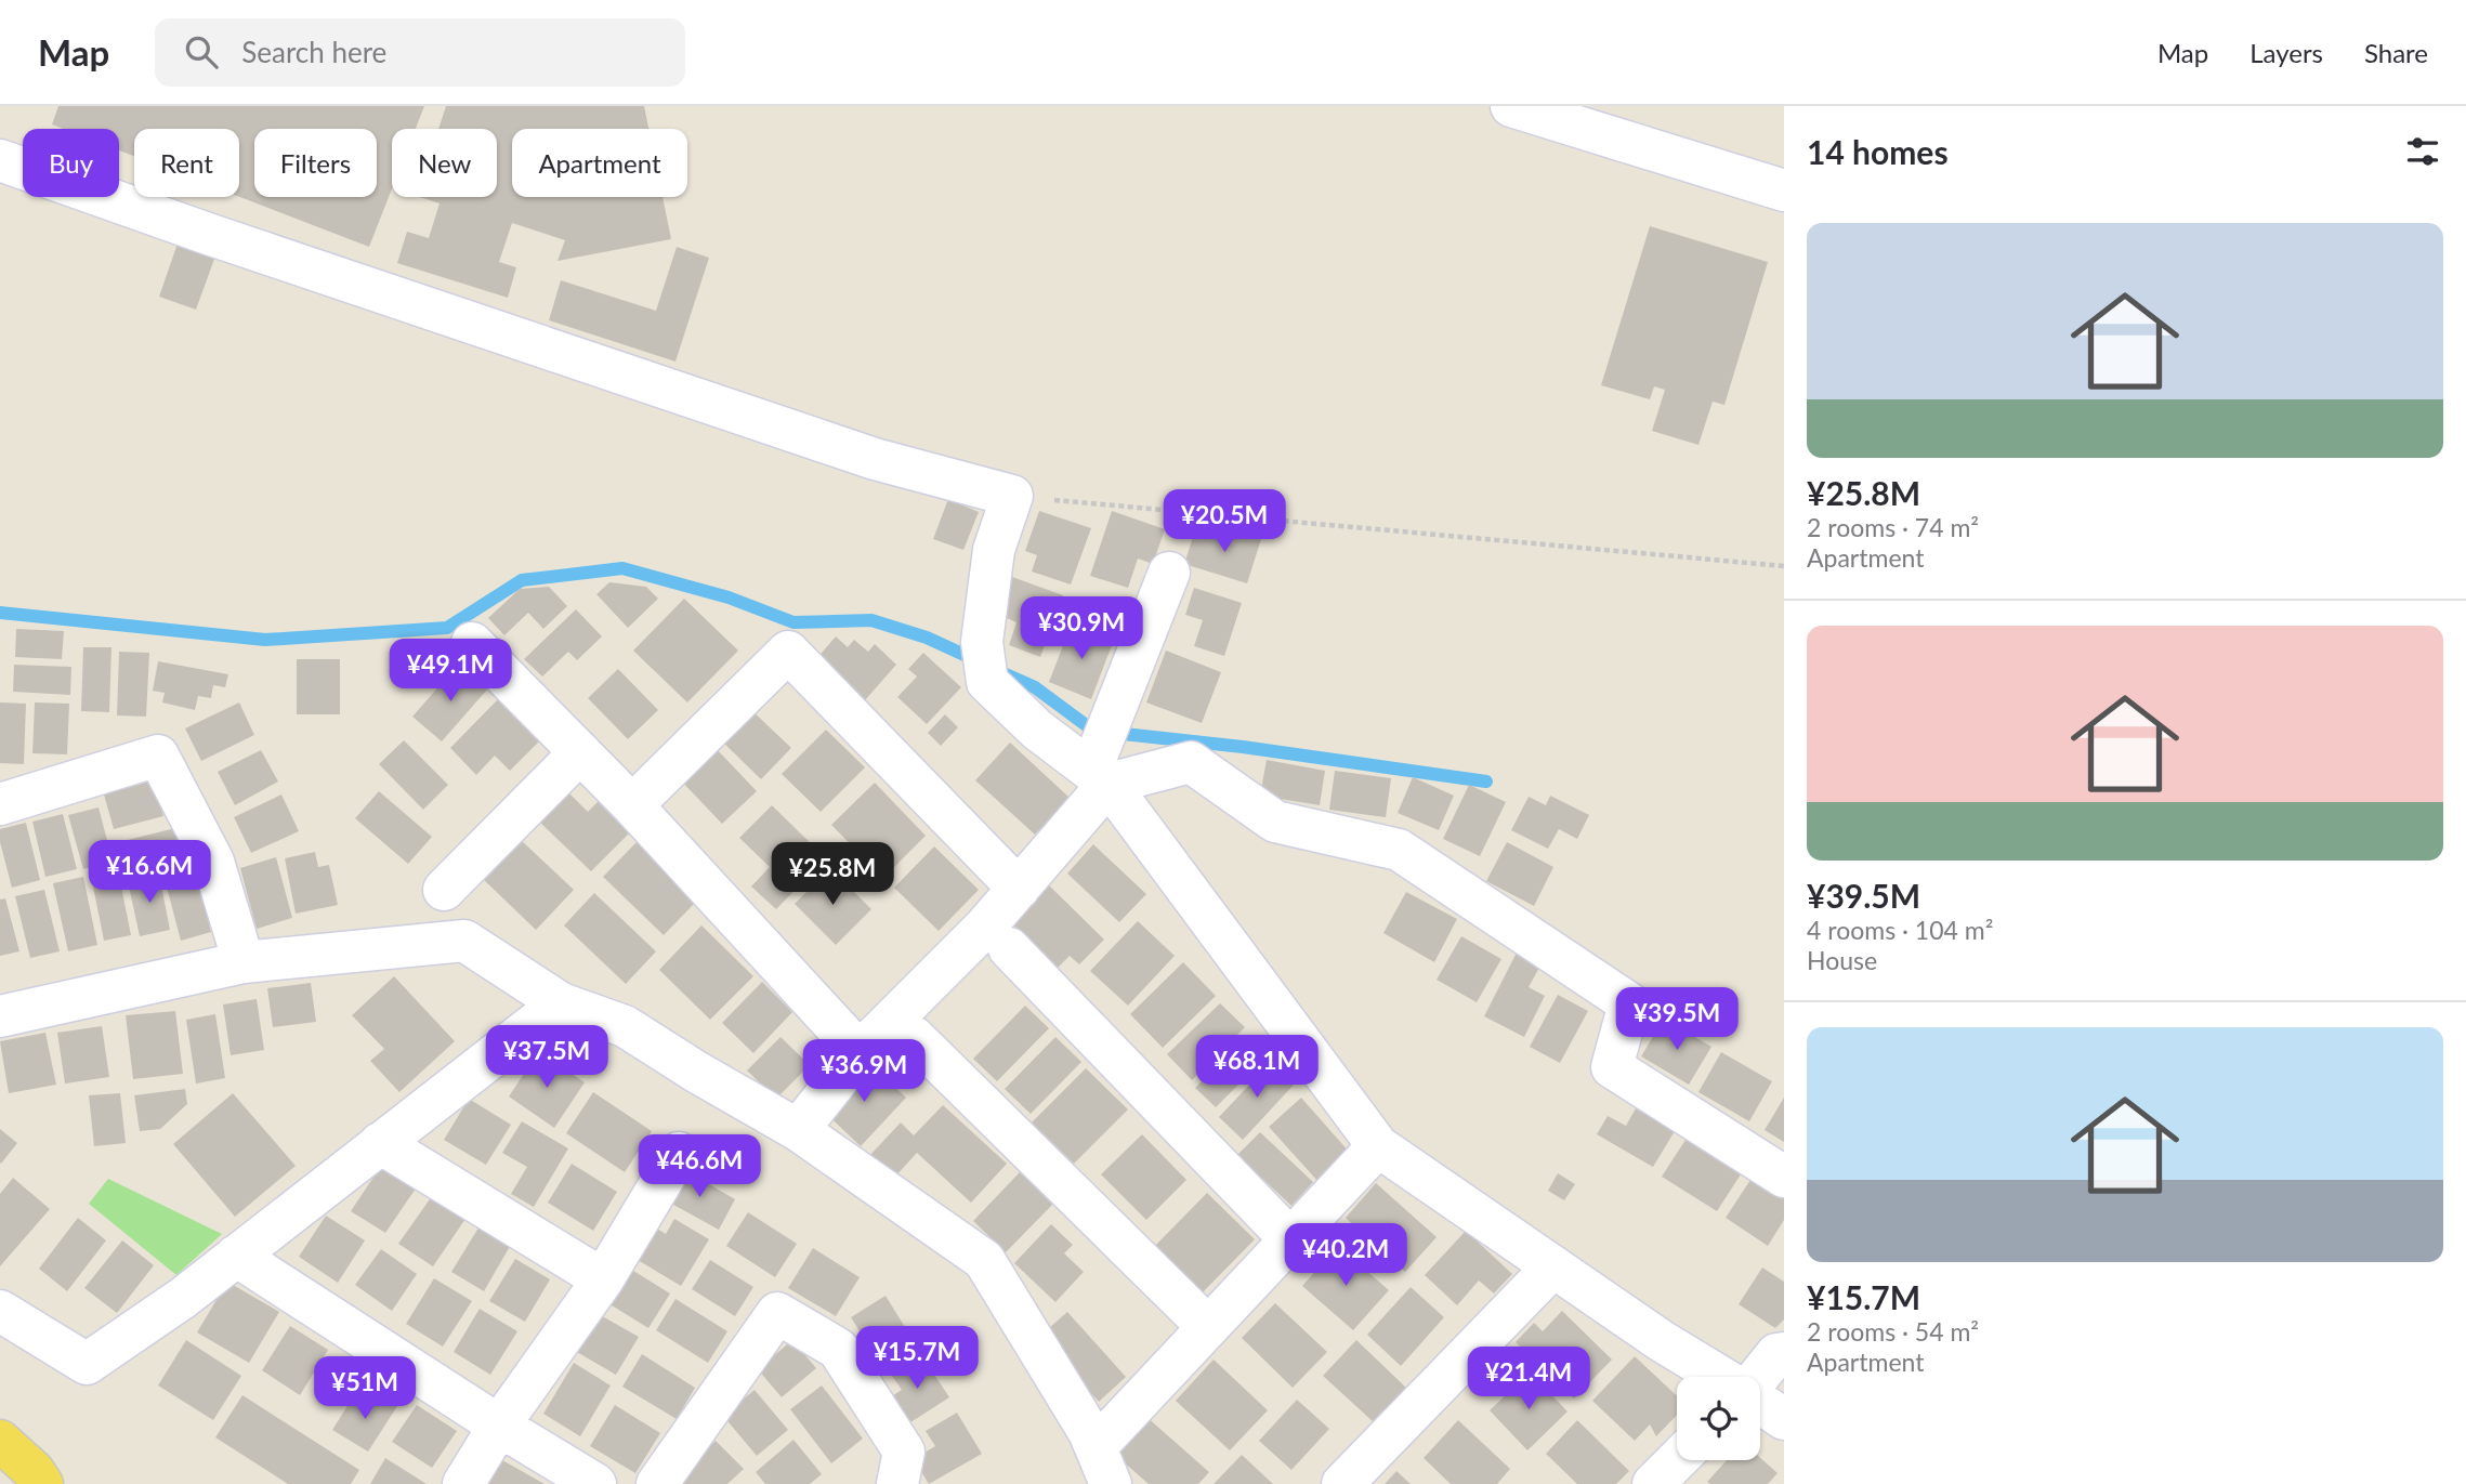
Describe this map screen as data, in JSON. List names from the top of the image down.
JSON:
{
  "page": {
    "header": "Map",
    "search": "Search here",
    "nav": ["Map", "Layers", "Share"],
    "heading": "14 homes",
    "chip": [
      "Buy",
      "Rent",
      "Filters",
      "New",
      "Apartment"
    ],
    "list": [
      {
        "name": "¥25.8M",
        "note": "2 rooms · 74 m² · Apartment"
      },
      {
        "name": "¥39.5M",
        "note": "4 rooms · 104 m² · House"
      },
      {
        "name": "¥15.7M",
        "note": "2 rooms · 54 m² · Apartment"
      }
    ],
    "price": [
      "¥20.5M",
      "¥30.9M",
      "¥49.1M",
      "¥16.6M",
      "¥25.8M",
      "¥39.5M",
      "¥37.5M",
      "¥68.1M",
      "¥36.9M",
      "¥46.6M",
      "¥40.2M",
      "¥15.7M",
      "¥21.4M",
      "¥51M"
    ]
  }
}
